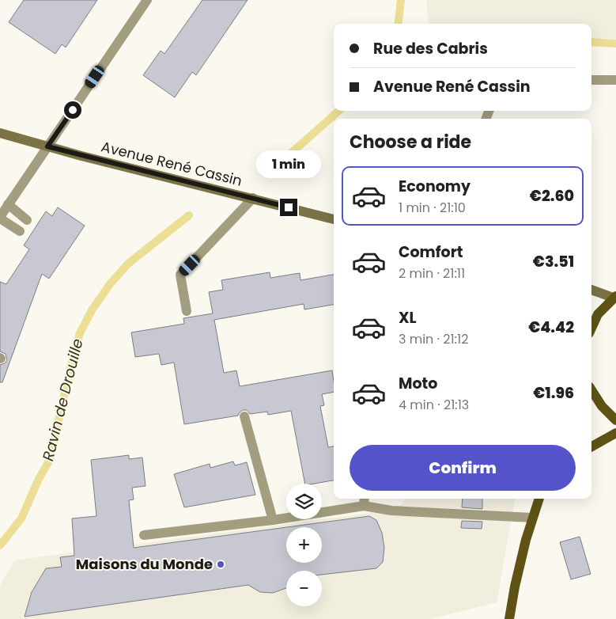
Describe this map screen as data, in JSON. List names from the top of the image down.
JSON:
{
  "streets": {
    "main road": ["Avenue René Cassin"]
  },
  "water": ["Ravin de Drouille"],
  "places": ["Maisons du Monde"],
  "page": {
    "banner": ["Rue des Cabris", "Avenue René Cassin"],
    "heading": "Choose a ride",
    "bubble": "1 min",
    "list": [
      {
        "name": "Economy",
        "note": "1 min · 21:10",
        "value": "€2.60"
      },
      {
        "name": "Comfort",
        "note": "2 min · 21:11",
        "value": "€3.51"
      },
      {
        "name": "XL",
        "note": "3 min · 21:12",
        "value": "€4.42"
      },
      {
        "name": "Moto",
        "note": "4 min · 21:13",
        "value": "€1.96"
      }
    ],
    "buttons": "Confirm",
    "map_buttons": ["+", "−"]
  }
}
